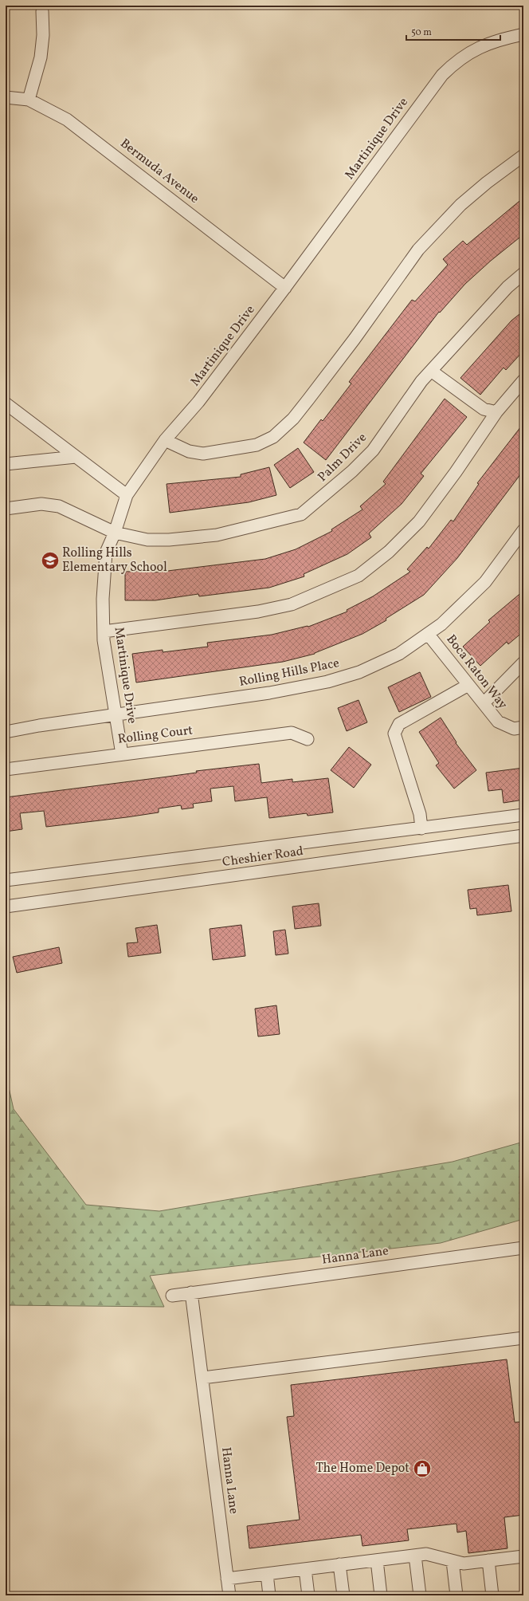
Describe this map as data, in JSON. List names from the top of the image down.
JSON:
{
  "streets": {
    "street": [
      "Martinique Drive",
      "Bermuda Avenue",
      "Palm Drive",
      "Boca Raton Way",
      "Rolling Hills Place",
      "Rolling Court",
      "Cheshier Road",
      "Hanna Lane"
    ]
  },
  "crossings": [
    ["Martinique Drive", "Bermuda Avenue"],
    ["Martinique Drive", "Palm Drive"],
    ["Martinique Drive", "Rolling Hills Place"],
    ["Martinique Drive", "Rolling Court"],
    ["Boca Raton Way", "Rolling Hills Place"]
  ],
  "places": {
    "school or university": ["Rolling Hills Elementary School"],
    "shop": ["The Home Depot"]
  },
  "scale_bar": "50 m"
}
